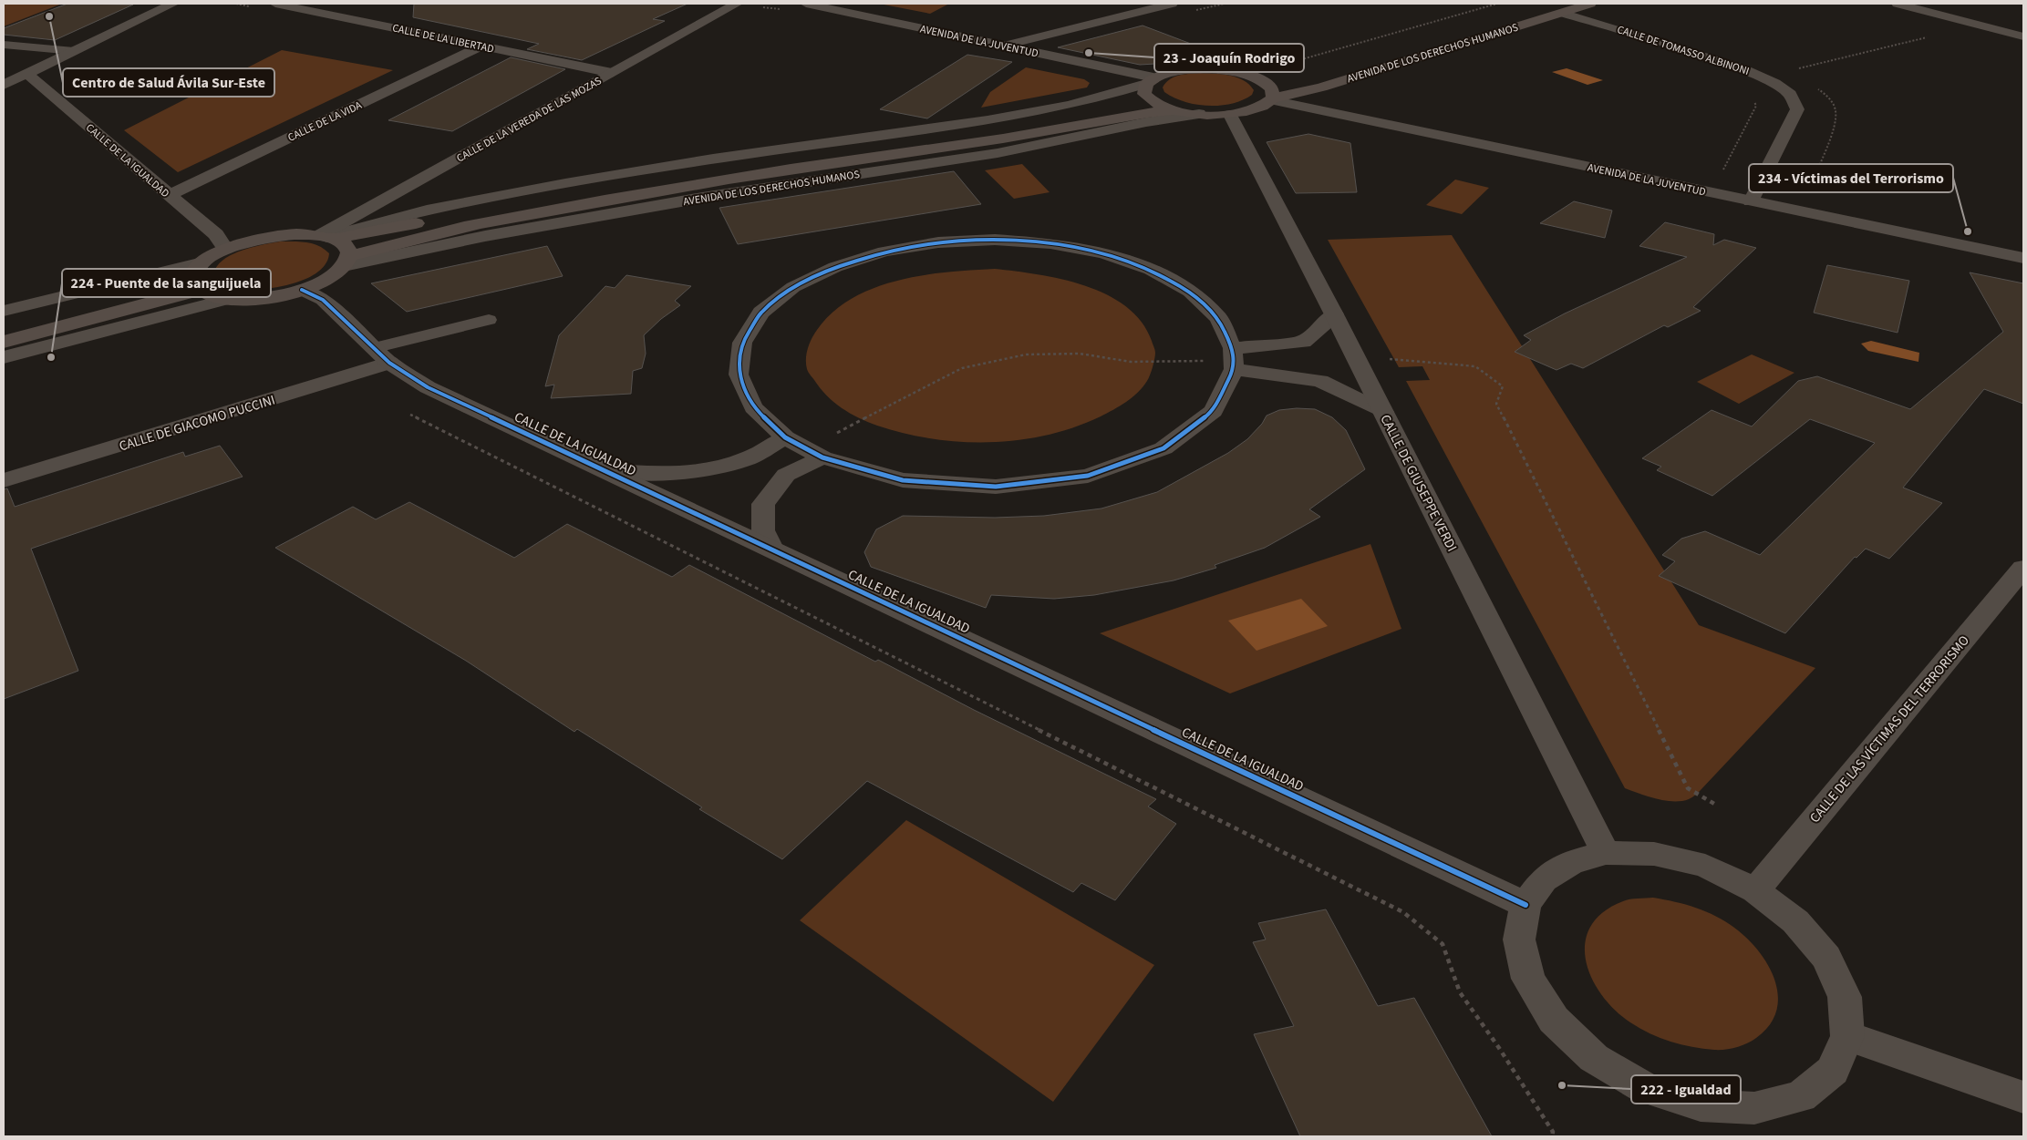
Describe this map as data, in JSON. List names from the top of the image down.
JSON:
{
  "streets": {
    "main road": ["AVENIDA DE LOS DERECHOS HUMANOS"],
    "street": [
      "CALLE DE LA LIBERTAD",
      "AVENIDA DE LA JUVENTUD",
      "CALLE DE TOMASSO ALBINONI",
      "CALLE DE LA VEREDA DE LAS MOZAS",
      "CALLE DE LA VIDA",
      "CALLE DE LA IGUALDAD",
      "CALLE DE GIACOMO PUCCINI",
      "CALLE DE GIUSEPPE VERDI",
      "CALLE DE LAS VÍCTIMAS DEL TERRORISMO"
    ]
  },
  "crossings": [
    ["CALLE DE LA LIBERTAD", "CALLE DE LA VEREDA DE LAS MOZAS"],
    ["CALLE DE LA LIBERTAD", "CALLE DE LA VIDA"],
    ["AVENIDA DE LA JUVENTUD", "CALLE DE TOMASSO ALBINONI"],
    ["AVENIDA DE LA JUVENTUD", "AVENIDA DE LOS DERECHOS HUMANOS"],
    ["CALLE DE TOMASSO ALBINONI", "AVENIDA DE LOS DERECHOS HUMANOS"],
    ["AVENIDA DE LOS DERECHOS HUMANOS", "CALLE DE LA VEREDA DE LAS MOZAS"],
    ["AVENIDA DE LOS DERECHOS HUMANOS", "CALLE DE LA IGUALDAD"],
    ["AVENIDA DE LOS DERECHOS HUMANOS", "CALLE DE GIUSEPPE VERDI"],
    ["CALLE DE LA VIDA", "CALLE DE LA IGUALDAD"],
    ["CALLE DE LA IGUALDAD", "CALLE DE GIACOMO PUCCINI"]
  ],
  "places": [
    "Centro de Salud Ávila Sur-Este",
    "23 - Joaquín Rodrigo",
    "234 - Víctimas del Terrorismo",
    "224 - Puente de la sanguijuela",
    "222 - Igualdad"
  ]
}
